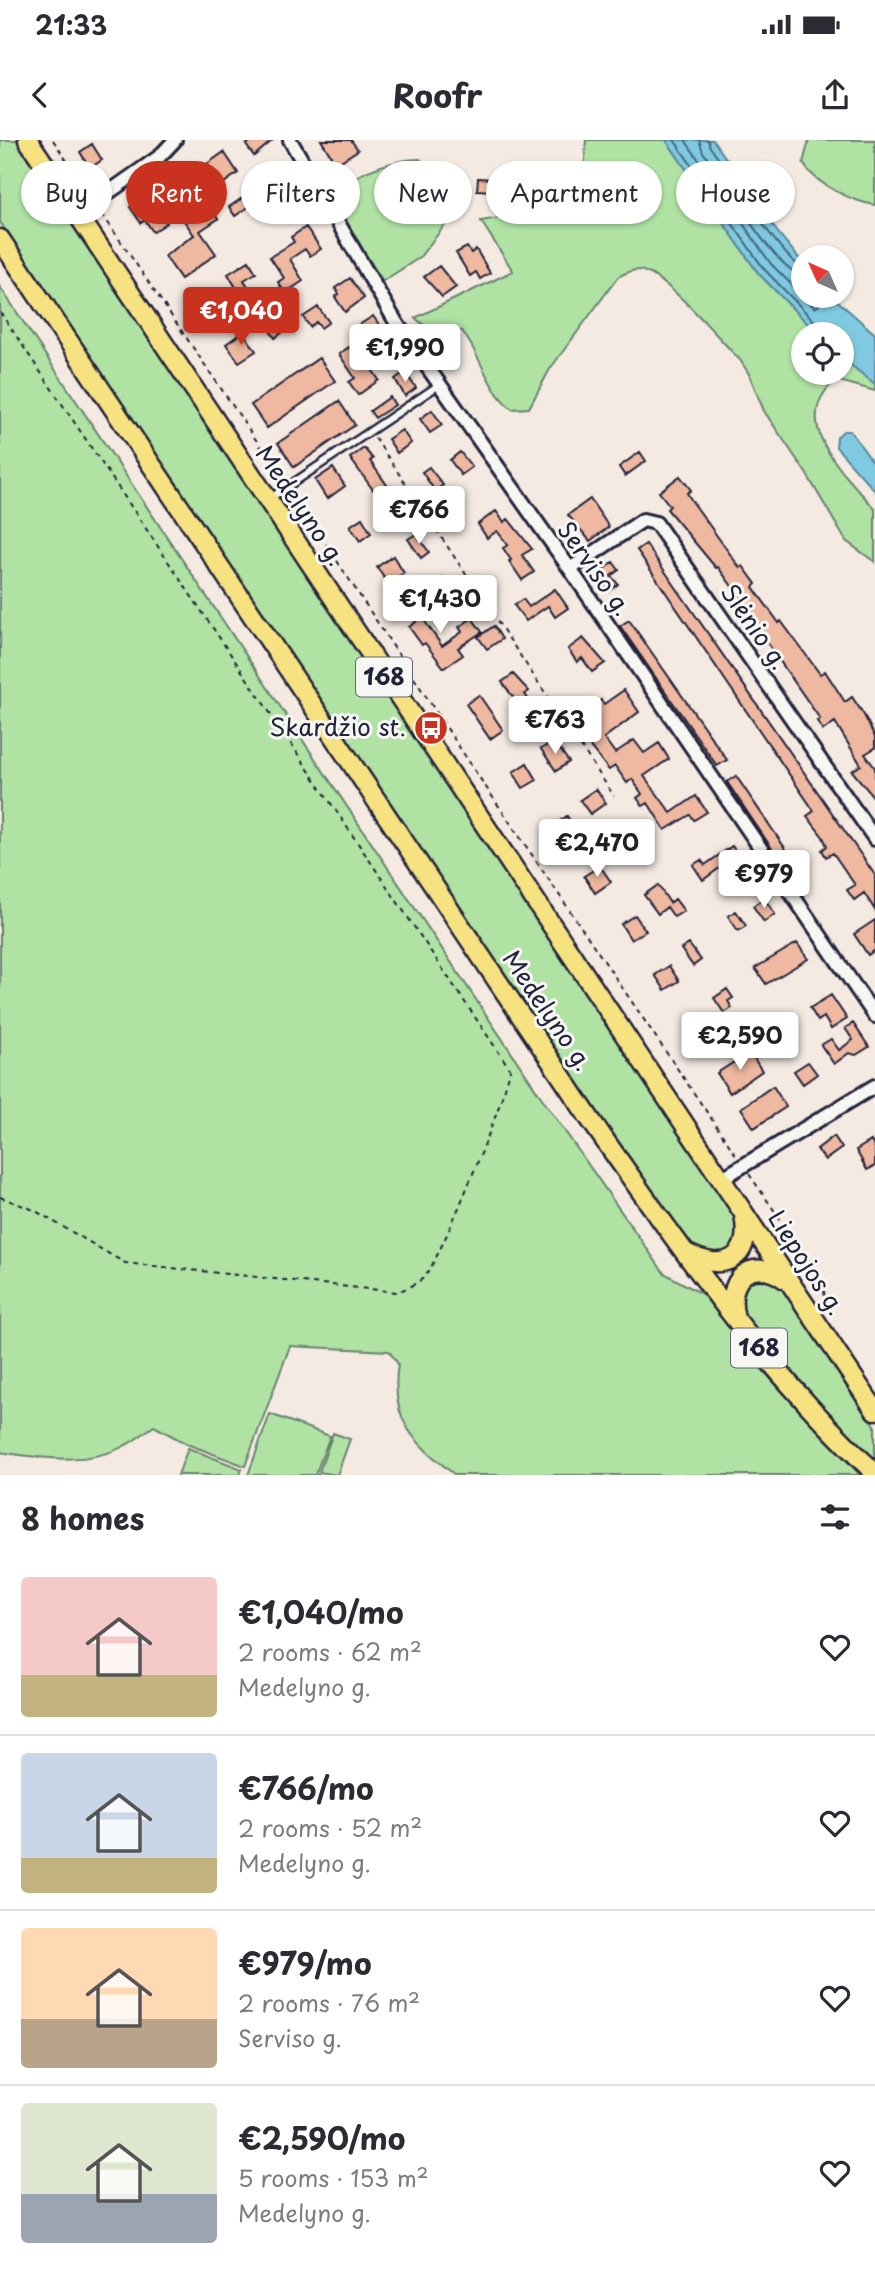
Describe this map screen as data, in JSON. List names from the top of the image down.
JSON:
{
  "streets": {
    "main road": ["Medelyno g.", "168", "Liepojos g."],
    "street": ["Serviso g.", "Slėnio g."]
  },
  "crossings": [
    ["Medelyno g.", "168"],
    ["Medelyno g.", "Liepojos g."],
    ["Serviso g.", "Slėnio g."]
  ],
  "places": {
    "bus stop": ["Skardžio st."]
  },
  "north": "top left",
  "page": {
    "status": "21:33",
    "header": "Roofr",
    "chip": [
      "Buy",
      "Rent",
      "Filters",
      "New",
      "Apartment",
      "House"
    ],
    "price": [
      "€1,040",
      "€1,990",
      "€766",
      "€1,430",
      "€763",
      "€2,470",
      "€979",
      "€2,590"
    ],
    "heading": "8 homes",
    "list": [
      {
        "name": "€1,040/mo",
        "note": "2 rooms · 62 m² · Medelyno g."
      },
      {
        "name": "€766/mo",
        "note": "2 rooms · 52 m² · Medelyno g."
      },
      {
        "name": "€979/mo",
        "note": "2 rooms · 76 m² · Serviso g."
      },
      {
        "name": "€2,590/mo",
        "note": "5 rooms · 153 m² · Medelyno g."
      }
    ]
  }
}
